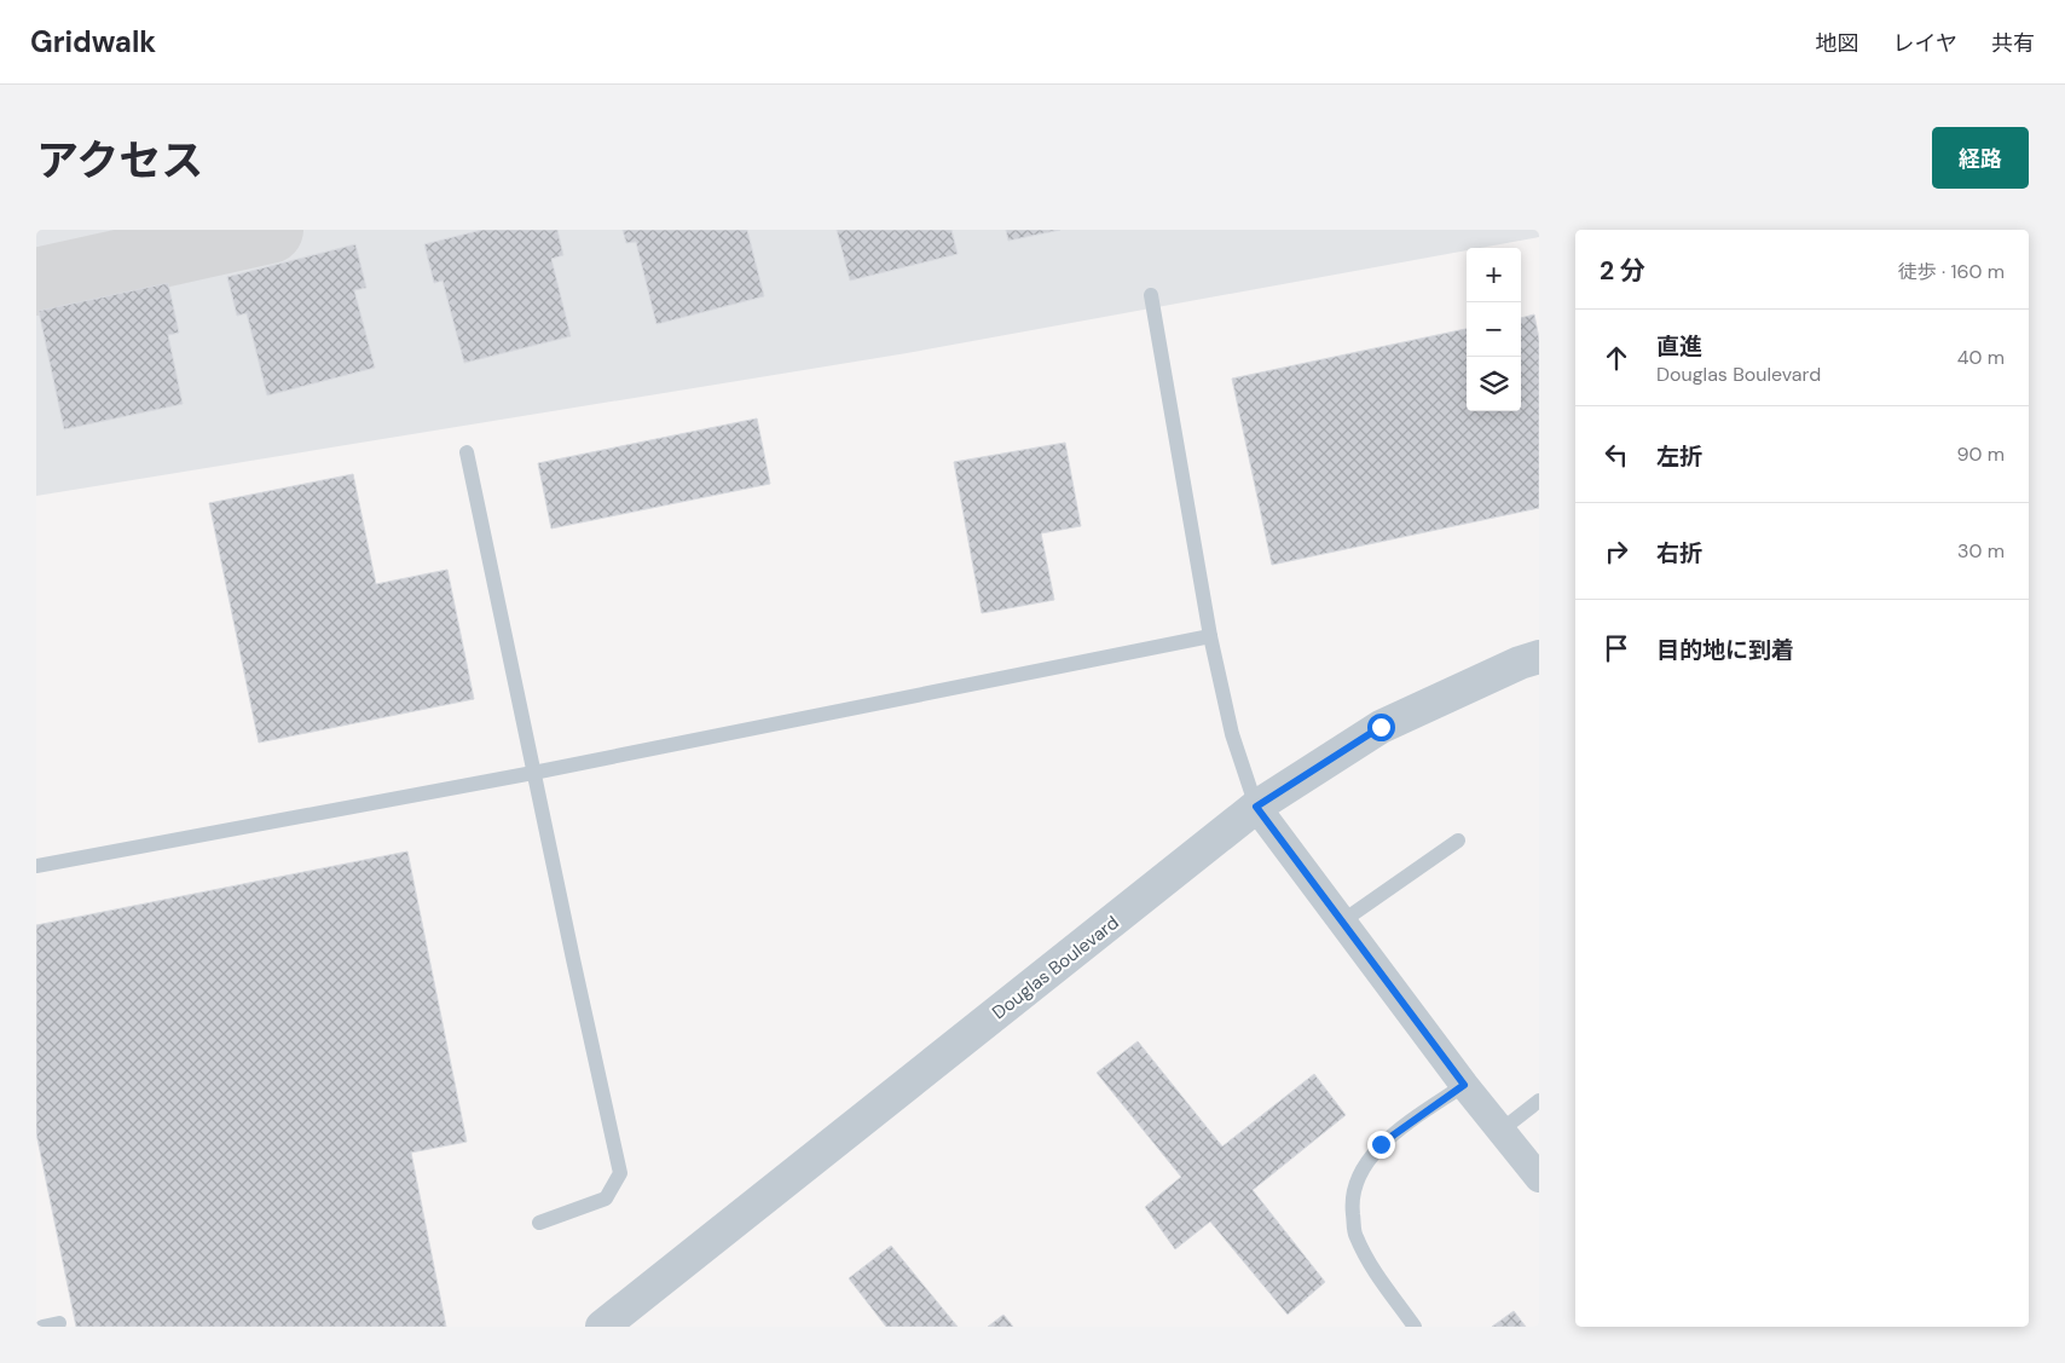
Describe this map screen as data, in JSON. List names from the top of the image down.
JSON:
{
  "streets": {
    "street": ["Douglas Boulevard"]
  },
  "page": {
    "header": "Gridwalk",
    "nav": ["地図", "レイヤ", "共有"],
    "title": "アクセス",
    "buttons": "経路",
    "heading": ["2 分", "徒歩 · 160 m"],
    "map_buttons": ["+", "−"],
    "list": [
      ["直進", "Douglas Boulevard", "40 m"],
      ["左折", "90 m"],
      ["右折", "30 m"],
      "目的地に到着"
    ]
  }
}
